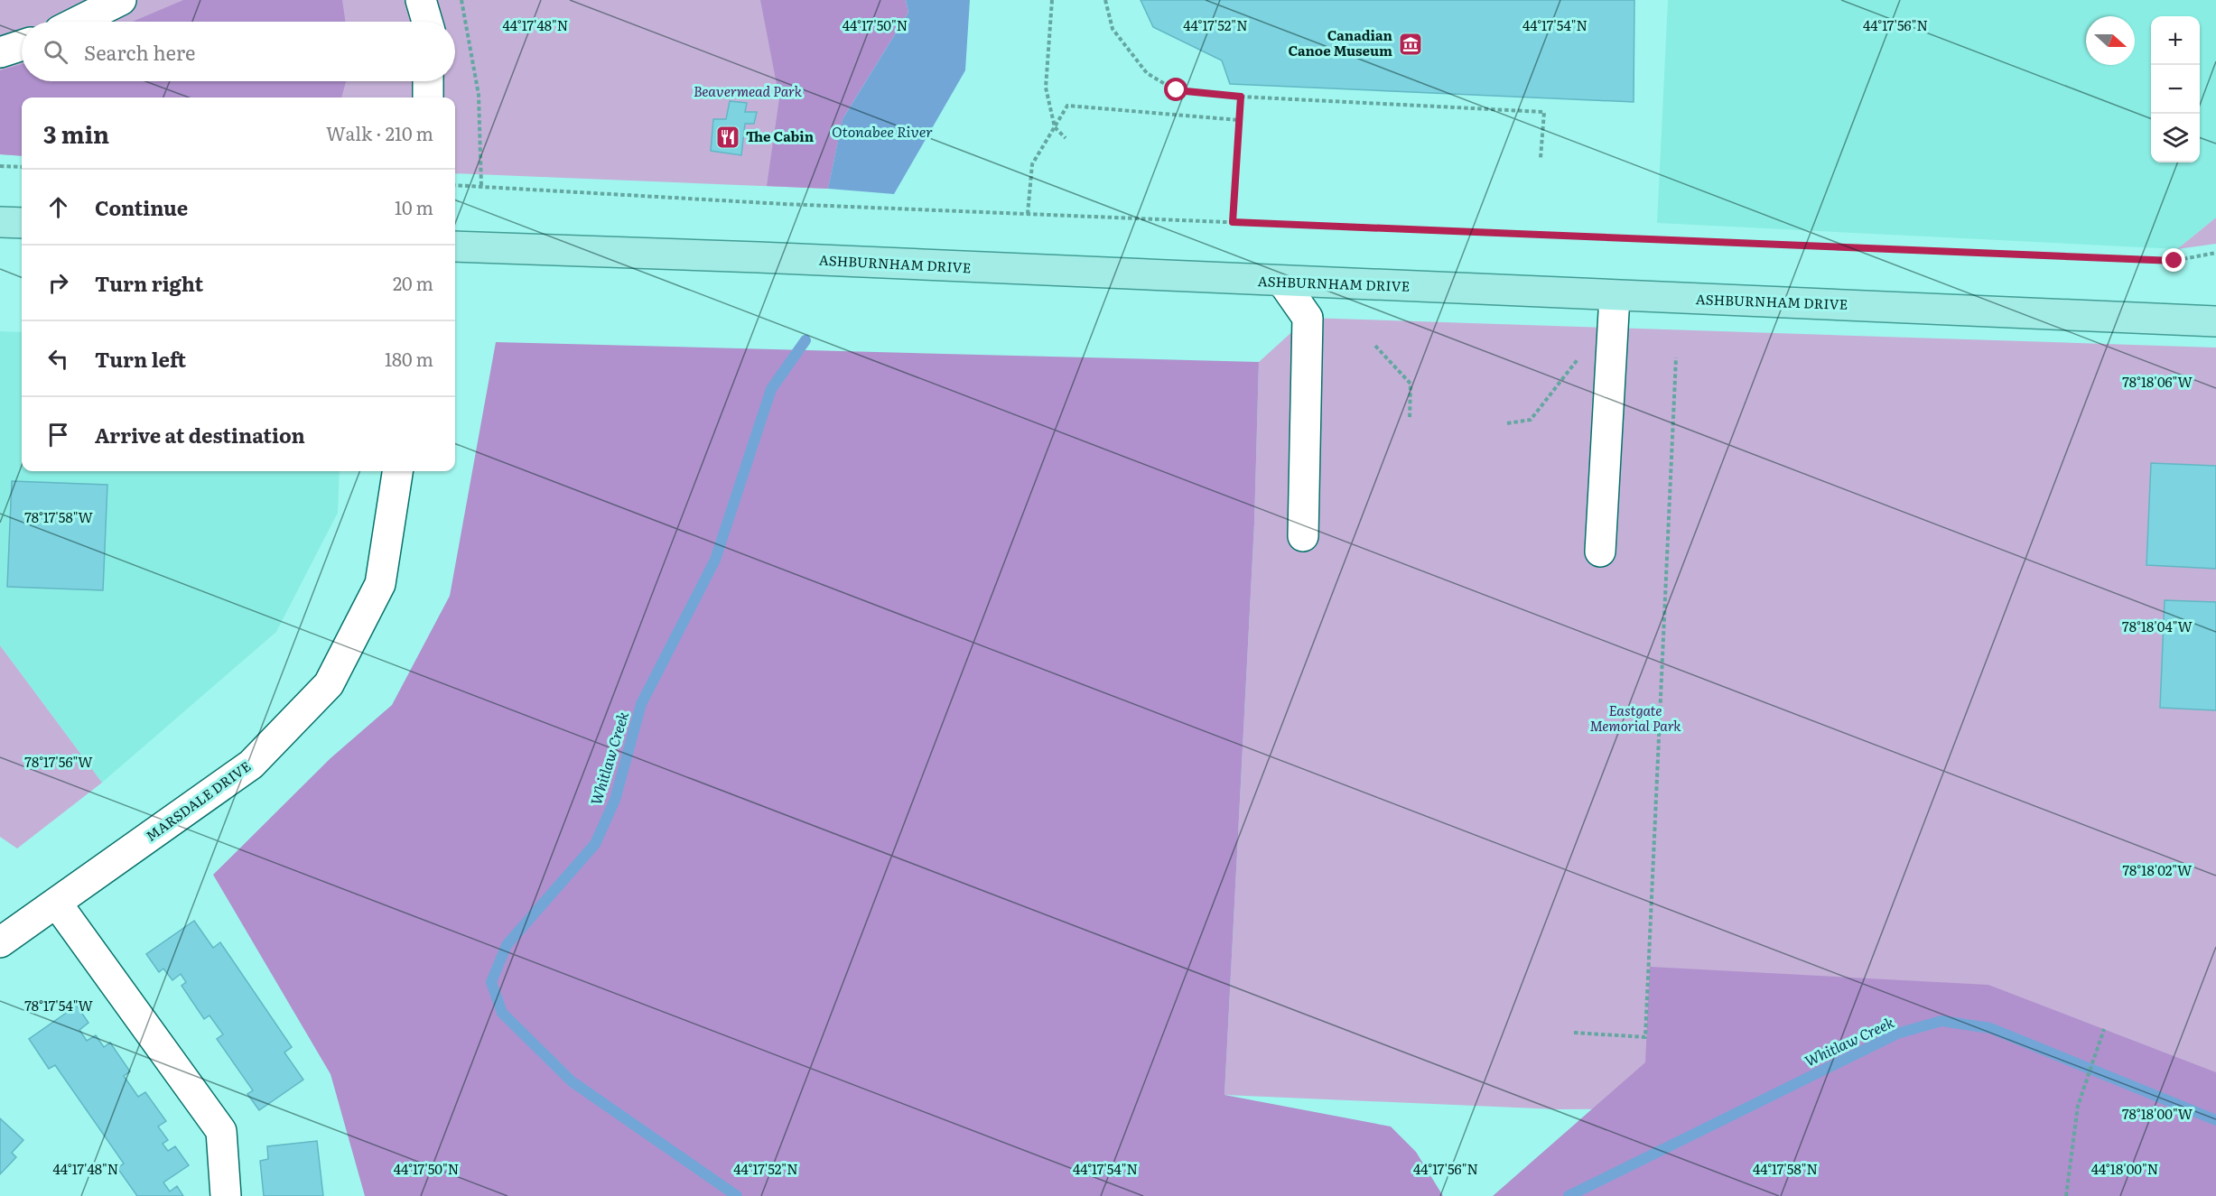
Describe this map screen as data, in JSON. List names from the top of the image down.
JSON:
{
  "streets": {
    "main road": ["ASHBURNHAM DRIVE"],
    "street": ["MARSDALE DRIVE"]
  },
  "water": ["Otonabee River", "Whitlaw Creek"],
  "parks": ["Beavermead Park", "Eastgate Memorial Park"],
  "places": {
    "museum": ["Canadian Canoe Museum"],
    "restaurant": ["The Cabin"]
  },
  "north": "right",
  "page": {
    "map_buttons": ["+", "−"],
    "search": "Search here",
    "heading": ["3 min", "Walk · 210 m"],
    "list": [
      ["Continue", "10 m"],
      ["Turn right", "20 m"],
      ["Turn left", "180 m"],
      "Arrive at destination"
    ]
  },
  "coordinates": [
    "44°17'48\"N",
    "44°17'50\"N",
    "44°17'52\"N",
    "44°17'56\"N",
    "44°17'54\"N",
    "78°18'06\"W",
    "78°17'58\"W",
    "78°18'04\"W",
    "78°17'56\"W",
    "78°18'02\"W",
    "78°17'54\"W",
    "78°18'00\"W",
    "44°17'58\"N",
    "44°18'00\"N"
  ]
}
